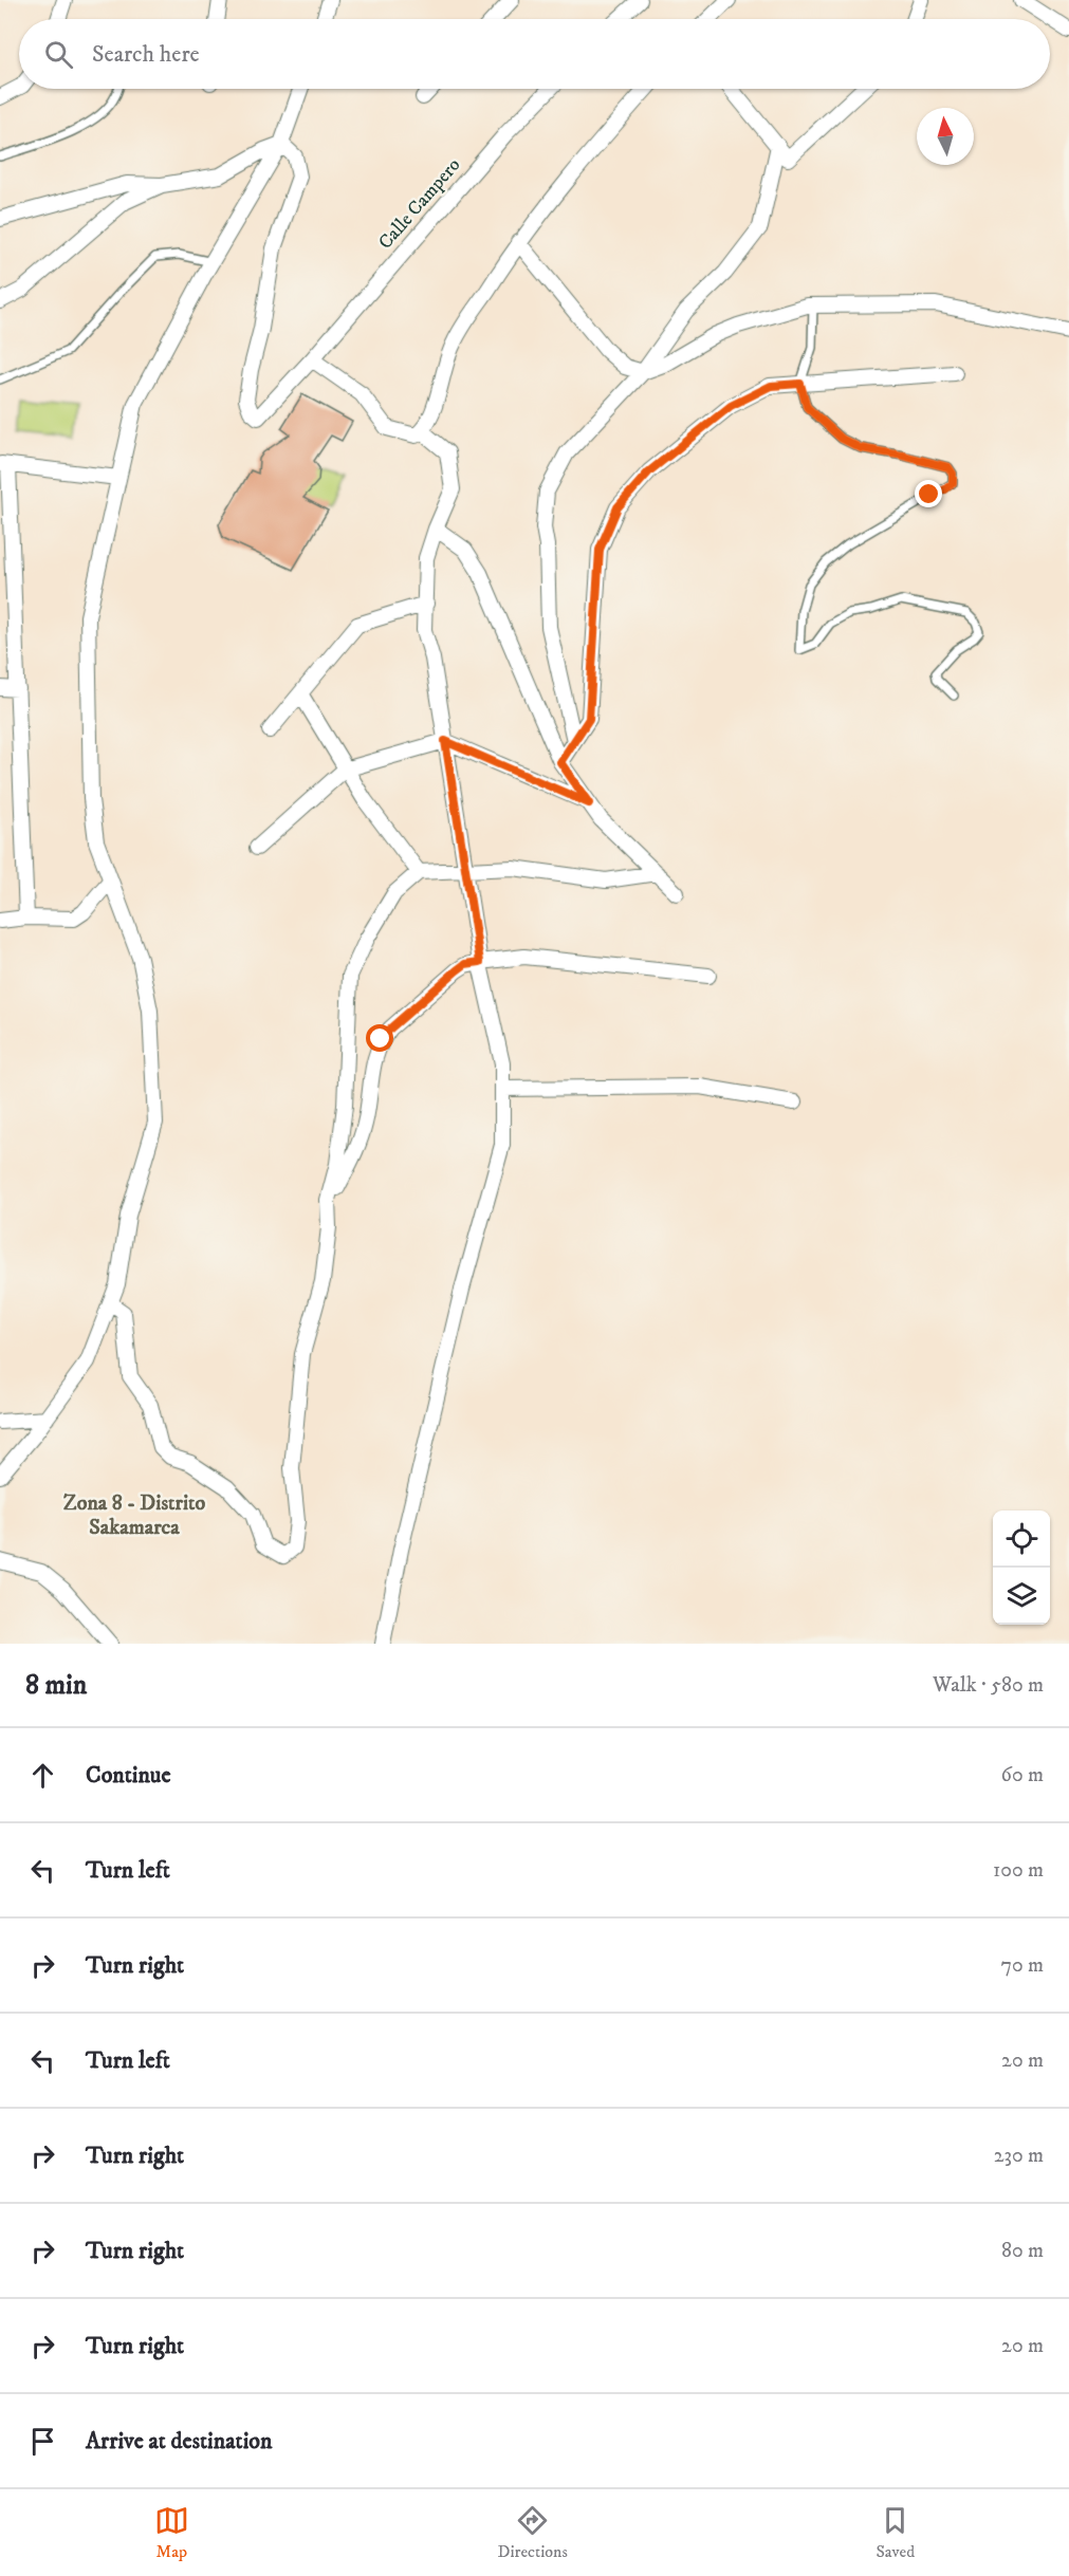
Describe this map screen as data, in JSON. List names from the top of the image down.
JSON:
{
  "streets": {
    "street": ["Calle Campero"]
  },
  "districts": ["Zona 8 - Distrito Sakamarca"],
  "north": "top",
  "page": {
    "search": "Search here",
    "heading": ["8 min", "Walk · 580 m"],
    "list": [
      ["Continue", "60 m"],
      ["Turn left", "100 m"],
      ["Turn right", "70 m"],
      ["Turn left", "20 m"],
      ["Turn right", "230 m"],
      ["Turn right", "80 m"],
      ["Turn right", "20 m"],
      "Arrive at destination"
    ],
    "nav": ["Map", "Directions", "Saved"]
  }
}
